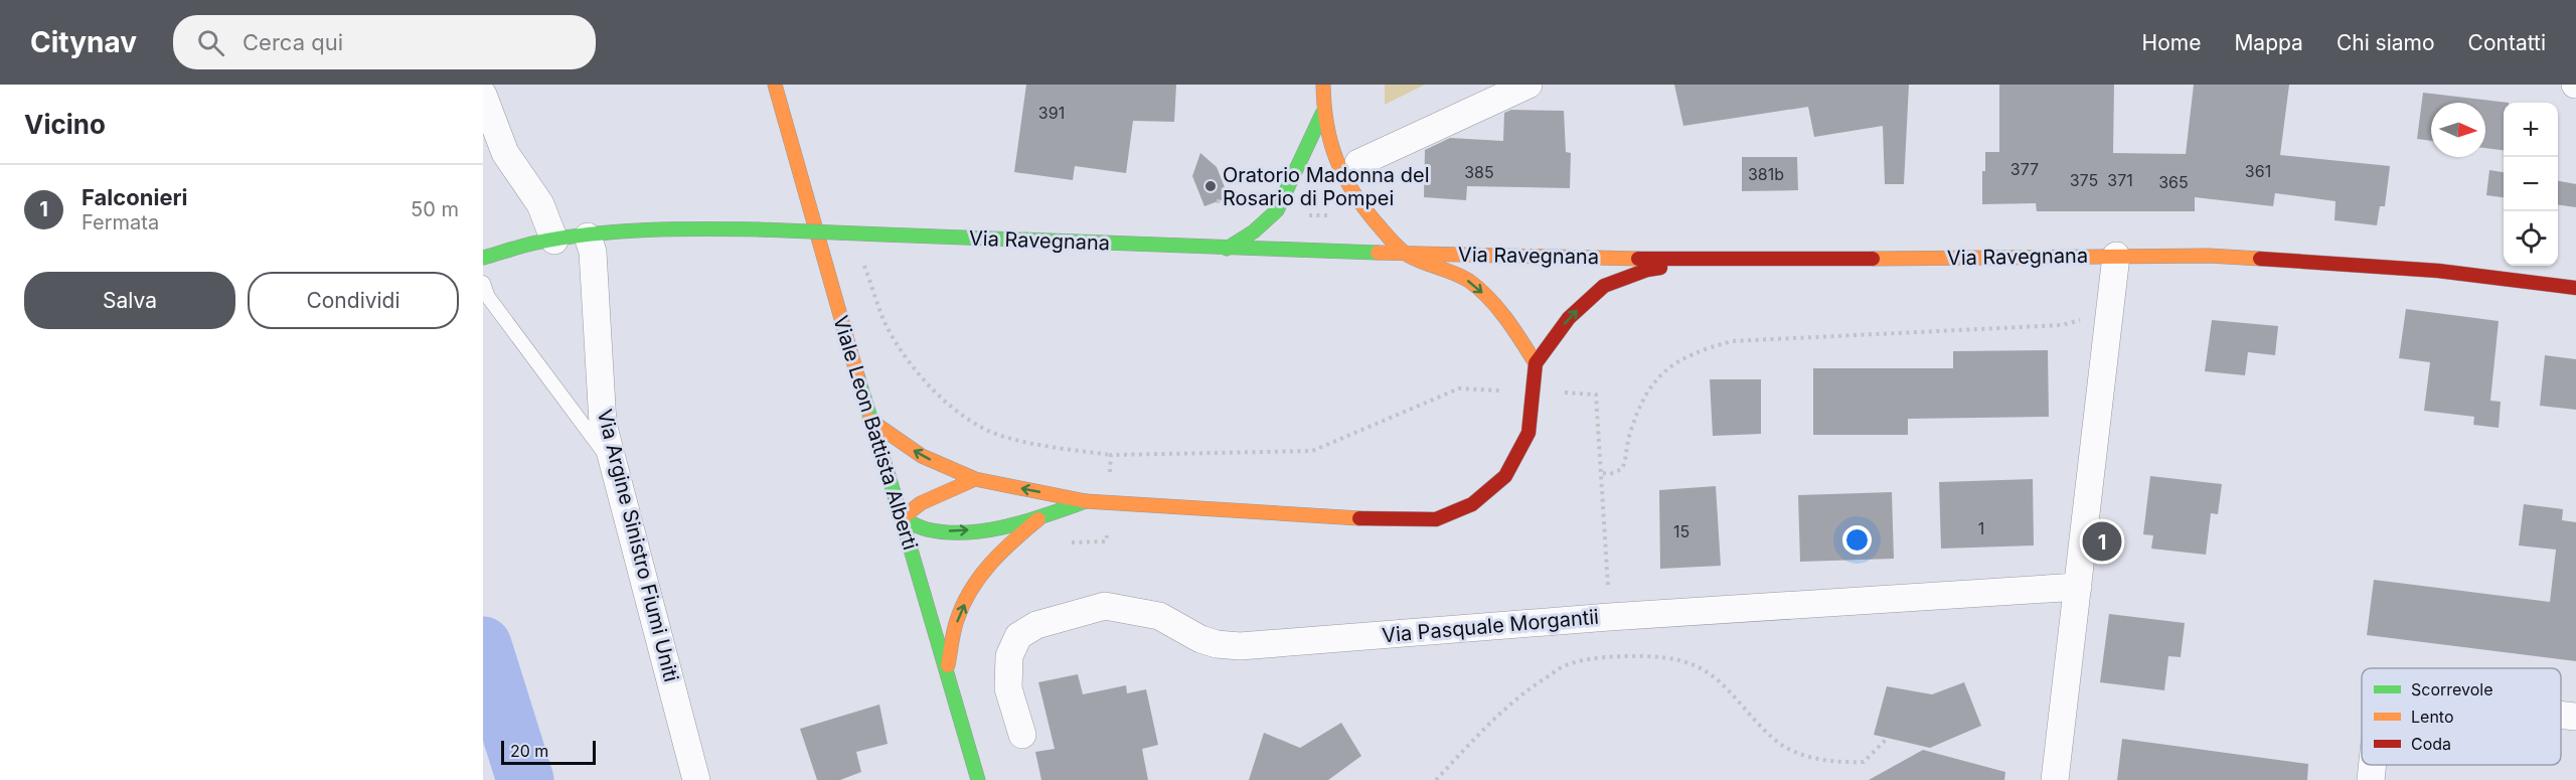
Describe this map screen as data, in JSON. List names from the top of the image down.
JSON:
{
  "streets": {
    "main road": ["Via Ravegnana", "Viale Leon Battista Alberti"],
    "street": ["Via Argine Sinistro Fiumi Uniti", "Via Pasquale Morgantii"]
  },
  "crossings": [
    ["Via Ravegnana", "Via Argine Sinistro Fiumi Uniti"]
  ],
  "places": ["Oratorio Madonna del Rosario di Pompei"],
  "house_numbers": [
    "391",
    "377",
    "361",
    "385",
    "381b",
    "375",
    "371",
    "365",
    "1",
    "15"
  ],
  "legend": ["Scorrevole", "Lento", "Coda"],
  "scale_bar": "20 m",
  "north": "right",
  "page": {
    "header": "Citynav",
    "search": "Cerca qui",
    "nav": [
      "Home",
      "Mappa",
      "Chi siamo",
      "Contatti"
    ],
    "heading": "Vicino",
    "map_buttons": ["+", "−"],
    "list": [
      {
        "mark": "1",
        "name": "Falconieri",
        "note": "Fermata",
        "value": "50 m"
      }
    ],
    "buttons": ["Salva", "Condividi"],
    "pins": "1",
    "scale": "20 m"
  }
}
